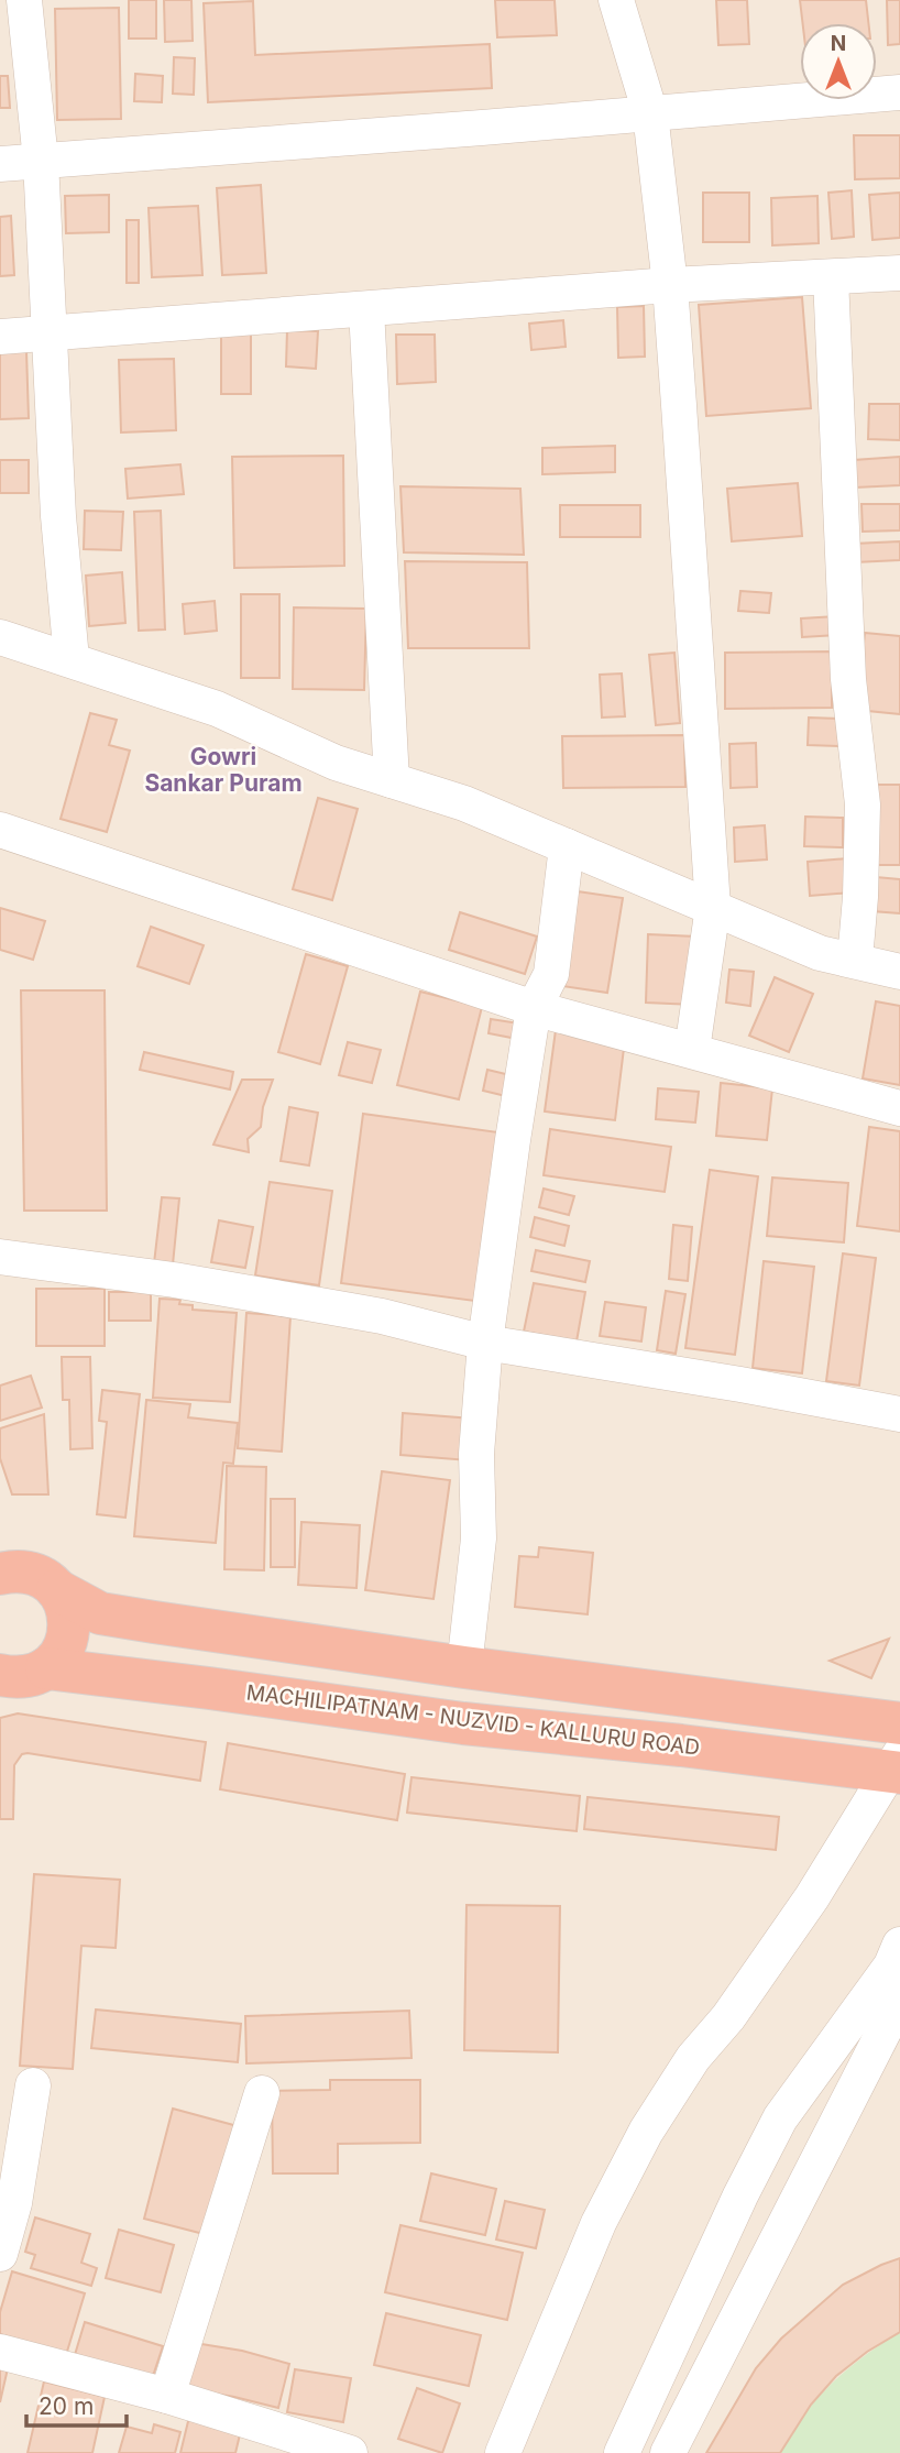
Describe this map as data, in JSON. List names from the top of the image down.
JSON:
{
  "streets": {
    "highway": ["MACHILIPATNAM - NUZVID - KALLURU ROAD"]
  },
  "districts": ["Gowri Sankar Puram"],
  "scale_bar": "20 m",
  "north": "top"
}
